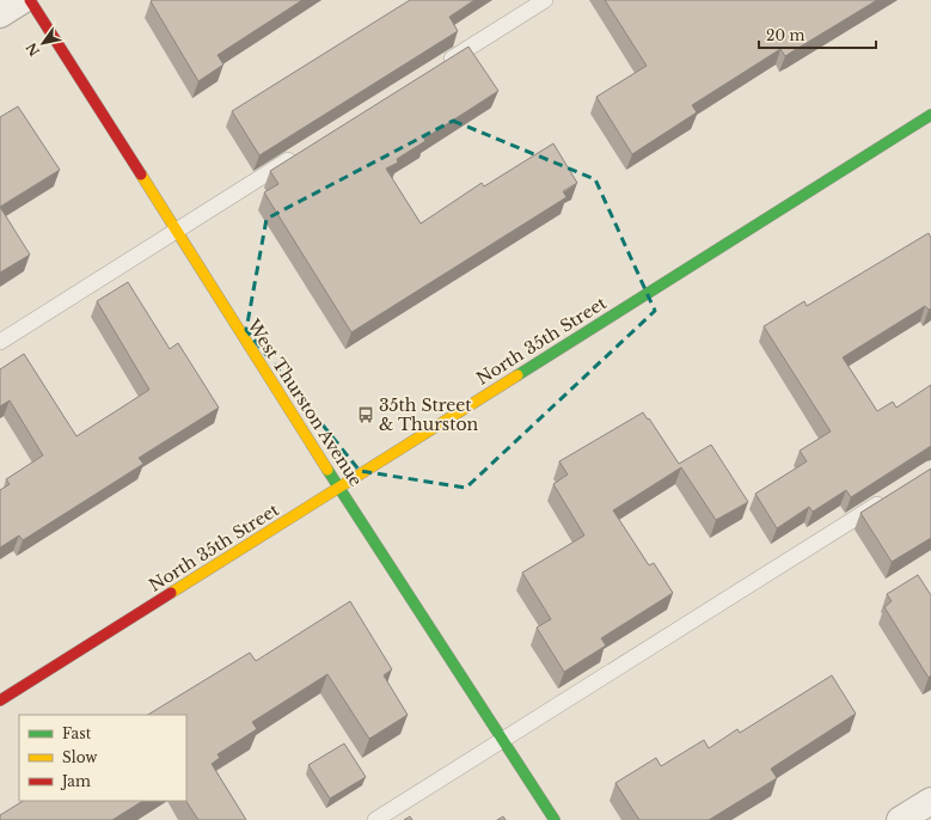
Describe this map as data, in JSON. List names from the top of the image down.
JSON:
{
  "streets": {
    "street": ["North 35th Street", "West Thurston Avenue"]
  },
  "crossings": [
    ["North 35th Street", "West Thurston Avenue"]
  ],
  "places": {
    "bus stop": ["35th Street & Thurston"]
  },
  "legend": ["Fast", "Slow", "Jam"],
  "scale_bar": "20 m",
  "north": "bottom left"
}
